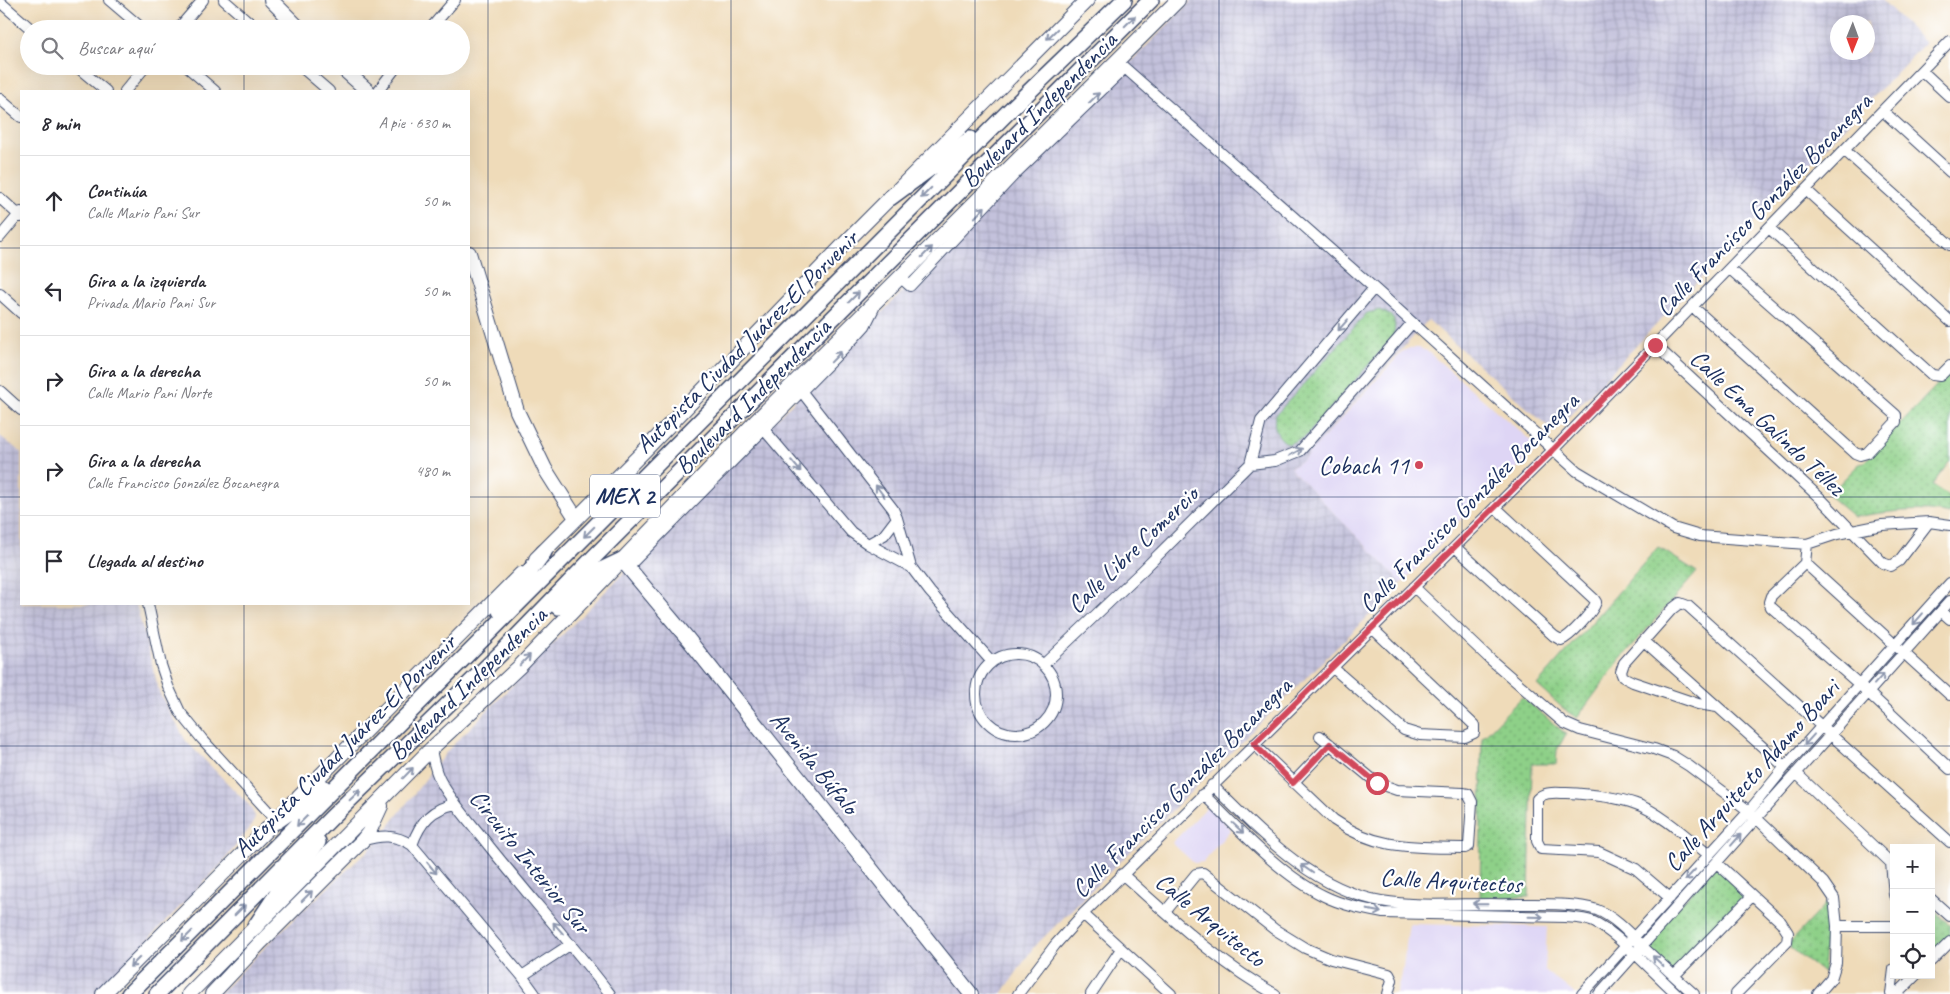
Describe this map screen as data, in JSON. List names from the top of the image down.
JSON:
{
  "streets": {
    "highway": ["Autopista Ciudad Juárez-El Porvenir", "MEX 2"],
    "main road": ["Boulevard Independencia", "Avenida Búfalo"],
    "street": [
      "Calle Francisco González Bocanegra",
      "Calle Ema Galindo Téllez",
      "Calle Libre Comercio",
      "Calle Arquitecto Adamo Boari",
      "Circuito Interior Sur",
      "Calle Arquitectos",
      "Calle Arquitecto"
    ]
  },
  "crossings": [
    ["Boulevard Independencia", "Avenida Búfalo"],
    ["Boulevard Independencia", "Circuito Interior Sur"],
    ["Calle Francisco González Bocanegra", "Calle Ema Galindo Téllez"],
    ["Calle Francisco González Bocanegra", "Calle Arquitectos"],
    ["Calle Francisco González Bocanegra", "Calle Arquitecto"],
    ["Calle Arquitecto Adamo Boari", "Calle Arquitectos"]
  ],
  "places": ["Cobach 11"],
  "north": "bottom",
  "page": {
    "search": "Buscar aquí",
    "heading": ["8 min", "A pie · 630 m"],
    "list": [
      ["Continúa", "Calle Mario Pani Sur", "50 m"],
      ["Gira a la izquierda", "Privada Mario Pani Sur", "50 m"],
      ["Gira a la derecha", "Calle Mario Pani Norte", "50 m"],
      ["Gira a la derecha", "Calle Francisco González Bocanegra", "480 m"],
      "Llegada al destino"
    ],
    "map_buttons": ["+", "−"]
  }
}
